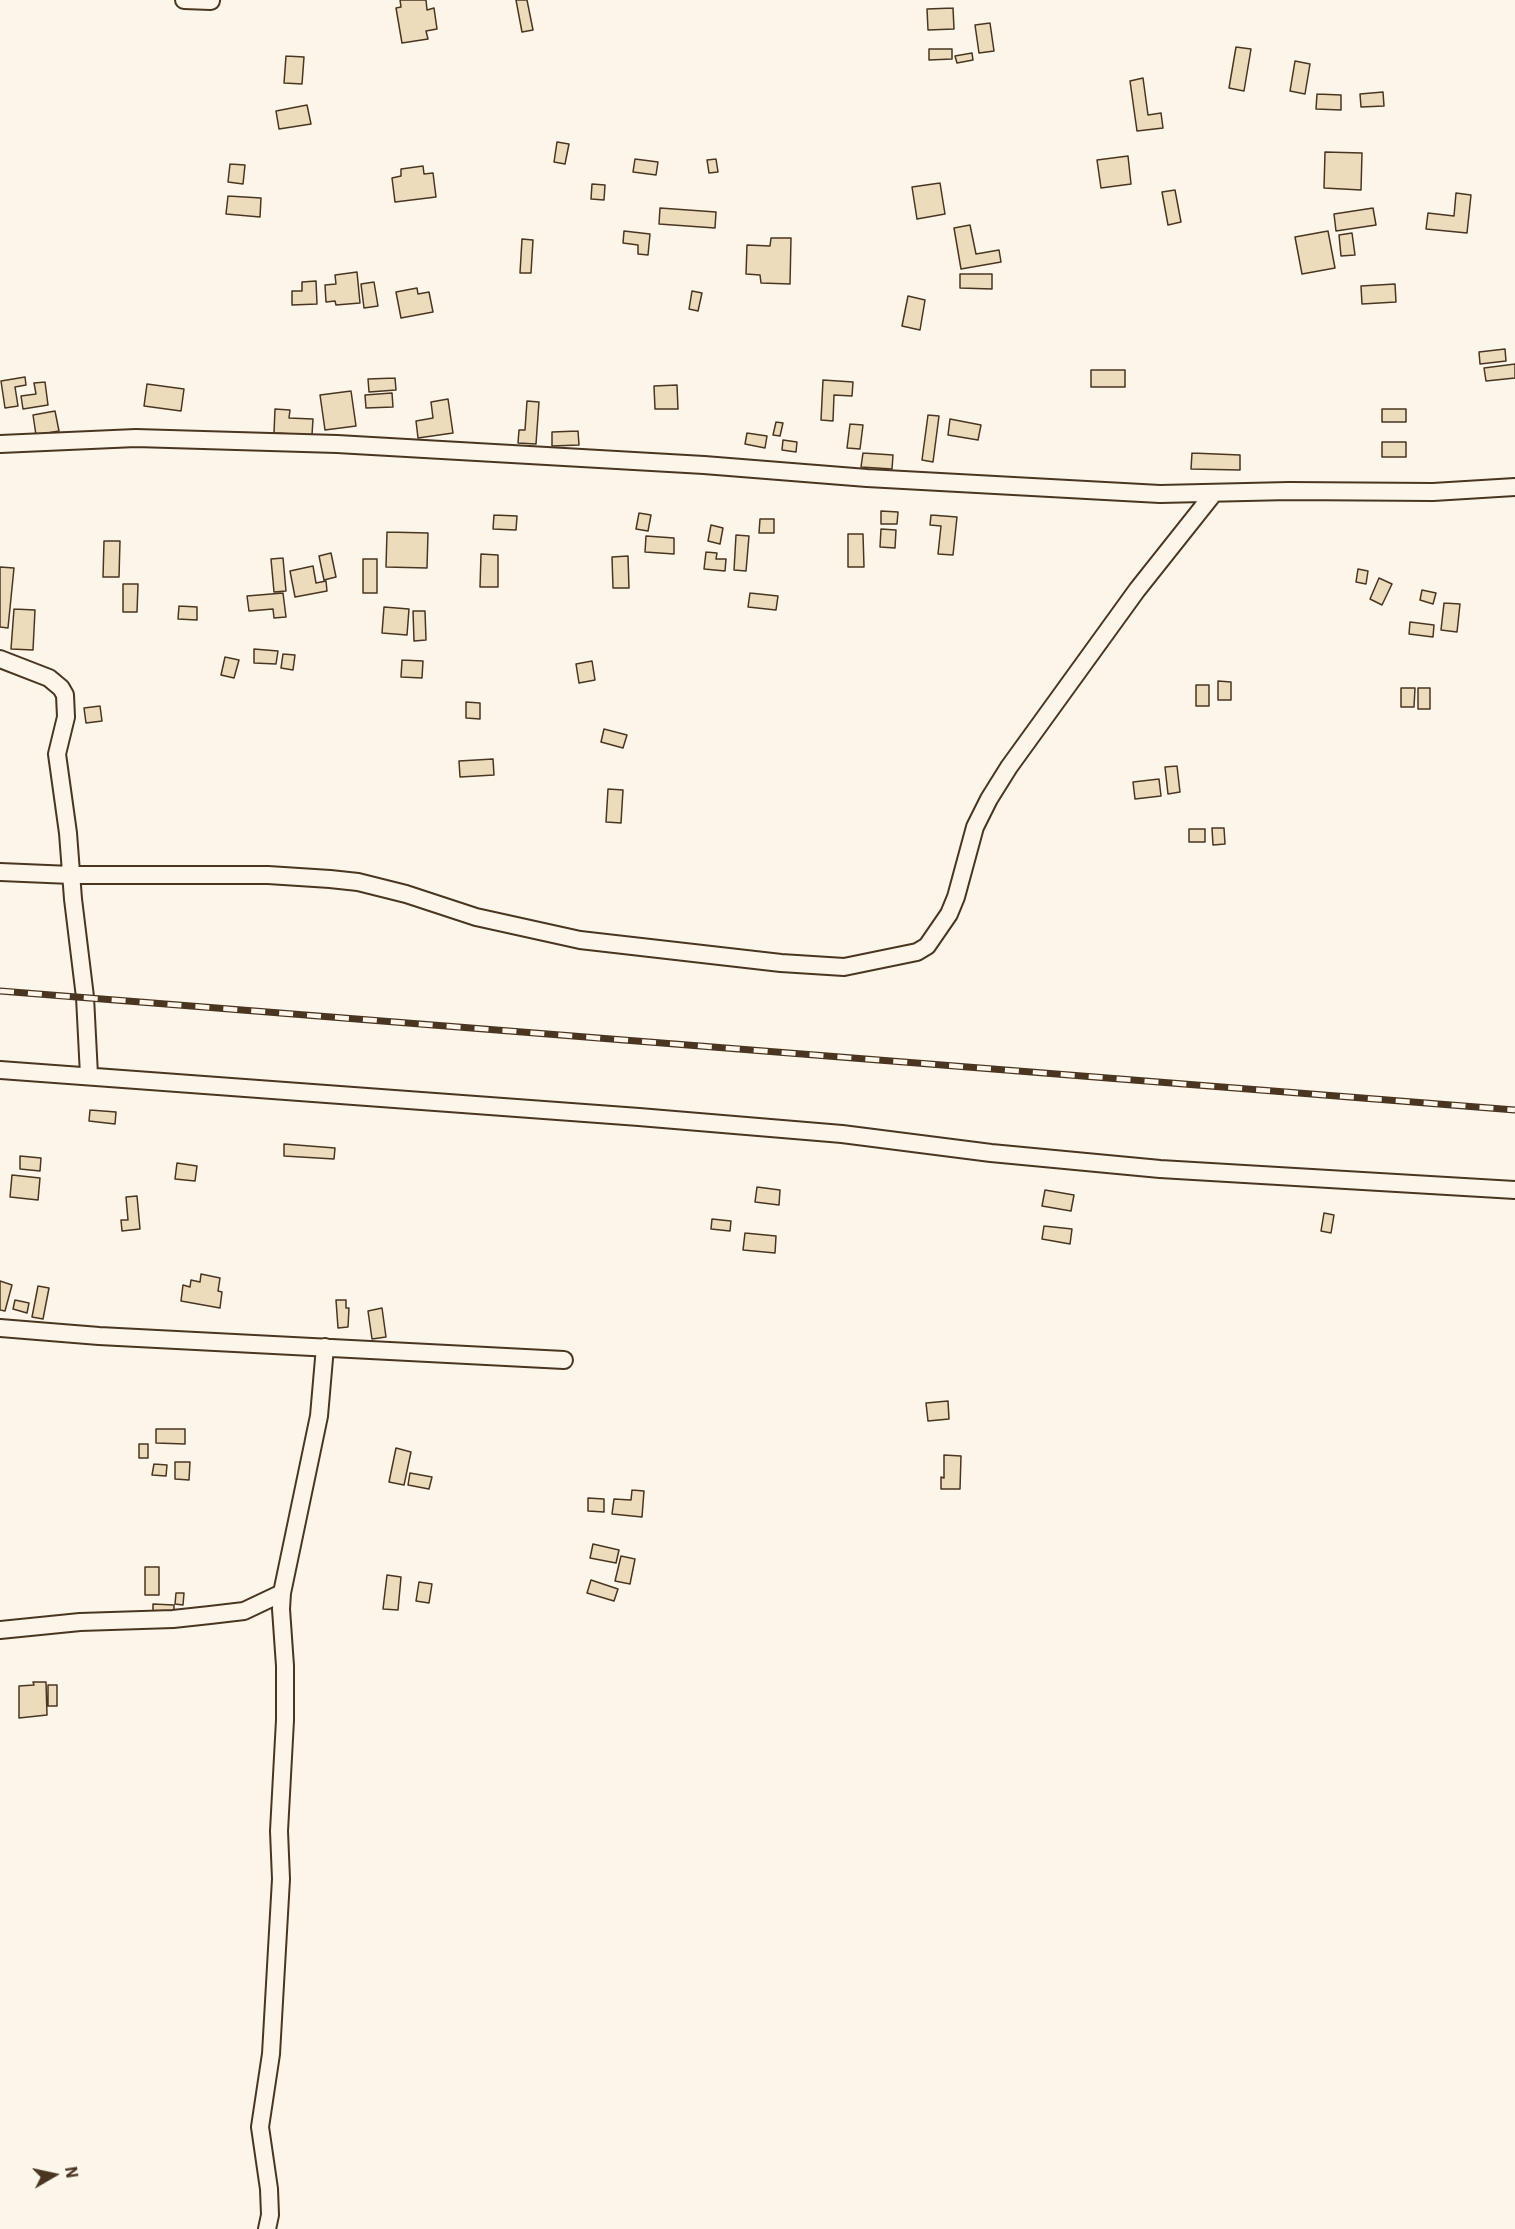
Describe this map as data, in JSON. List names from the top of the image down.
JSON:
{
  "north": "right"
}
